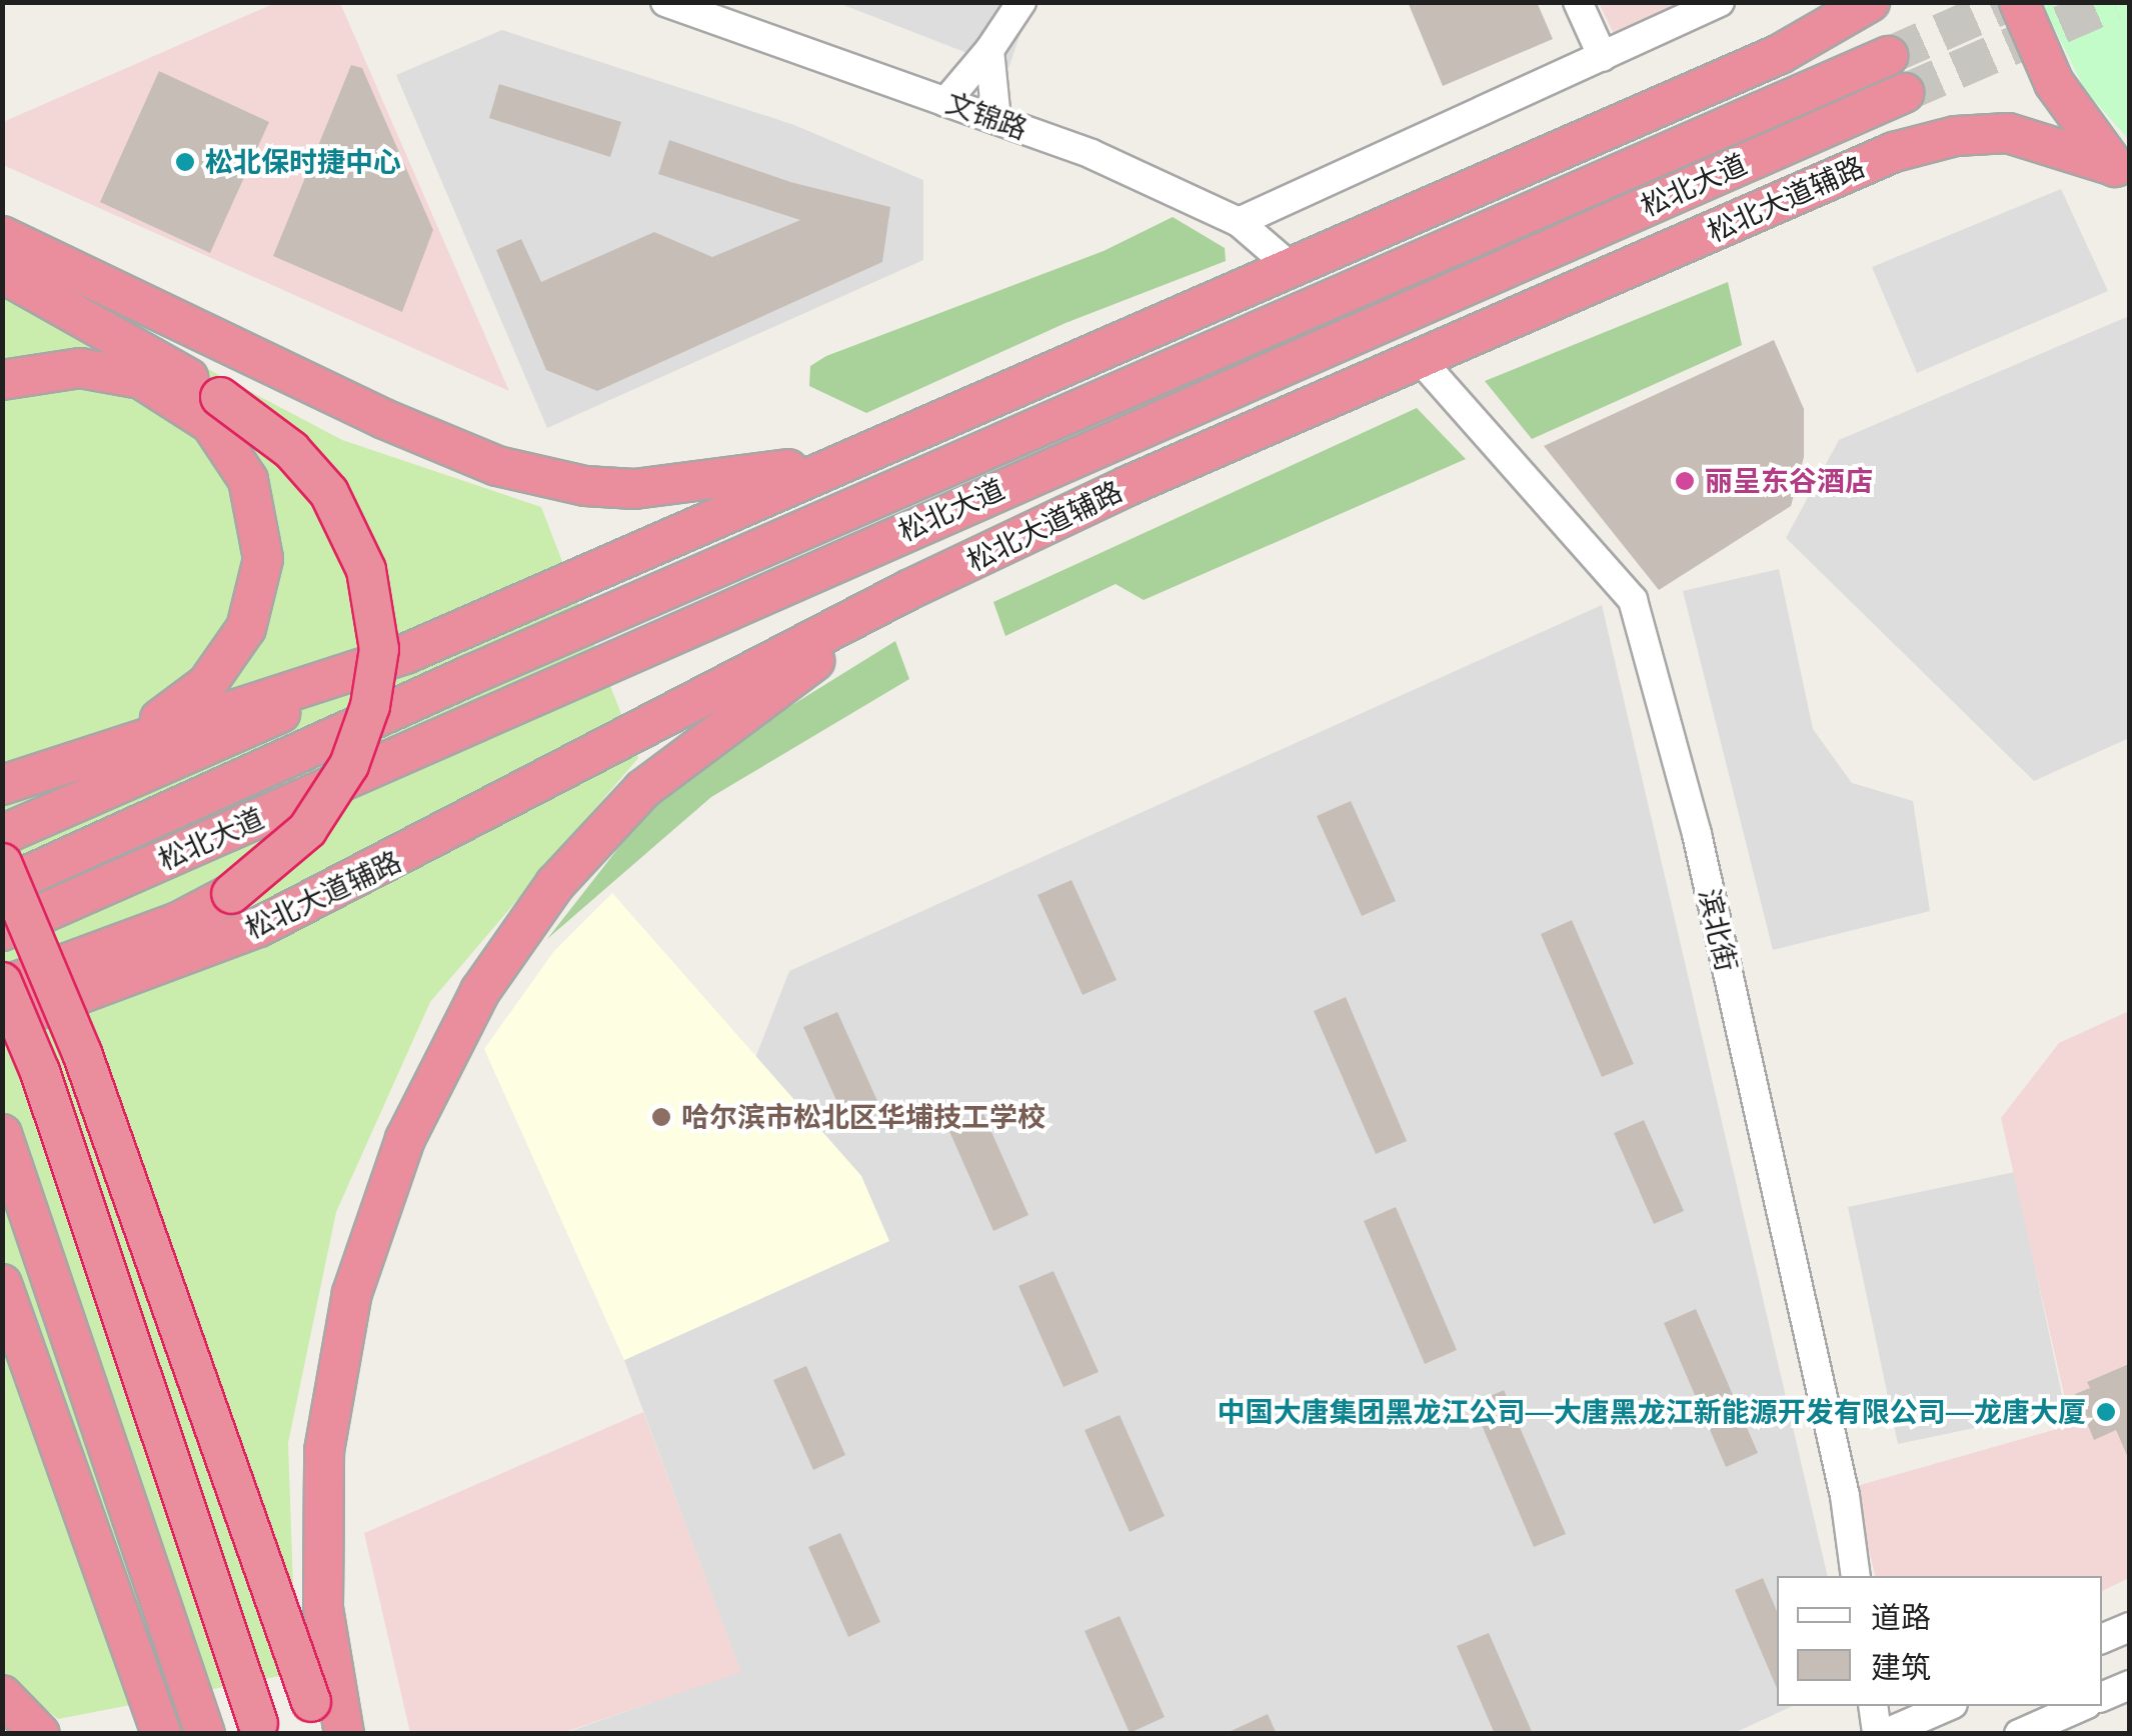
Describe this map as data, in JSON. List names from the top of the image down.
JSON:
{
  "streets": {
    "highway": ["松北大道", "松北大道辅路"],
    "street": ["文锦路", "滨北街"]
  },
  "crossings": [
    ["松北大道辅路", "滨北街"]
  ],
  "places": [
    "松北保时捷中心",
    "丽呈东谷酒店",
    "哈尔滨市松北区华埔技工学校",
    "中国大唐集团黑龙江公司—大唐黑龙江新能源开发有限公司—龙唐大厦"
  ],
  "legend": ["道路", "建筑"]
}
